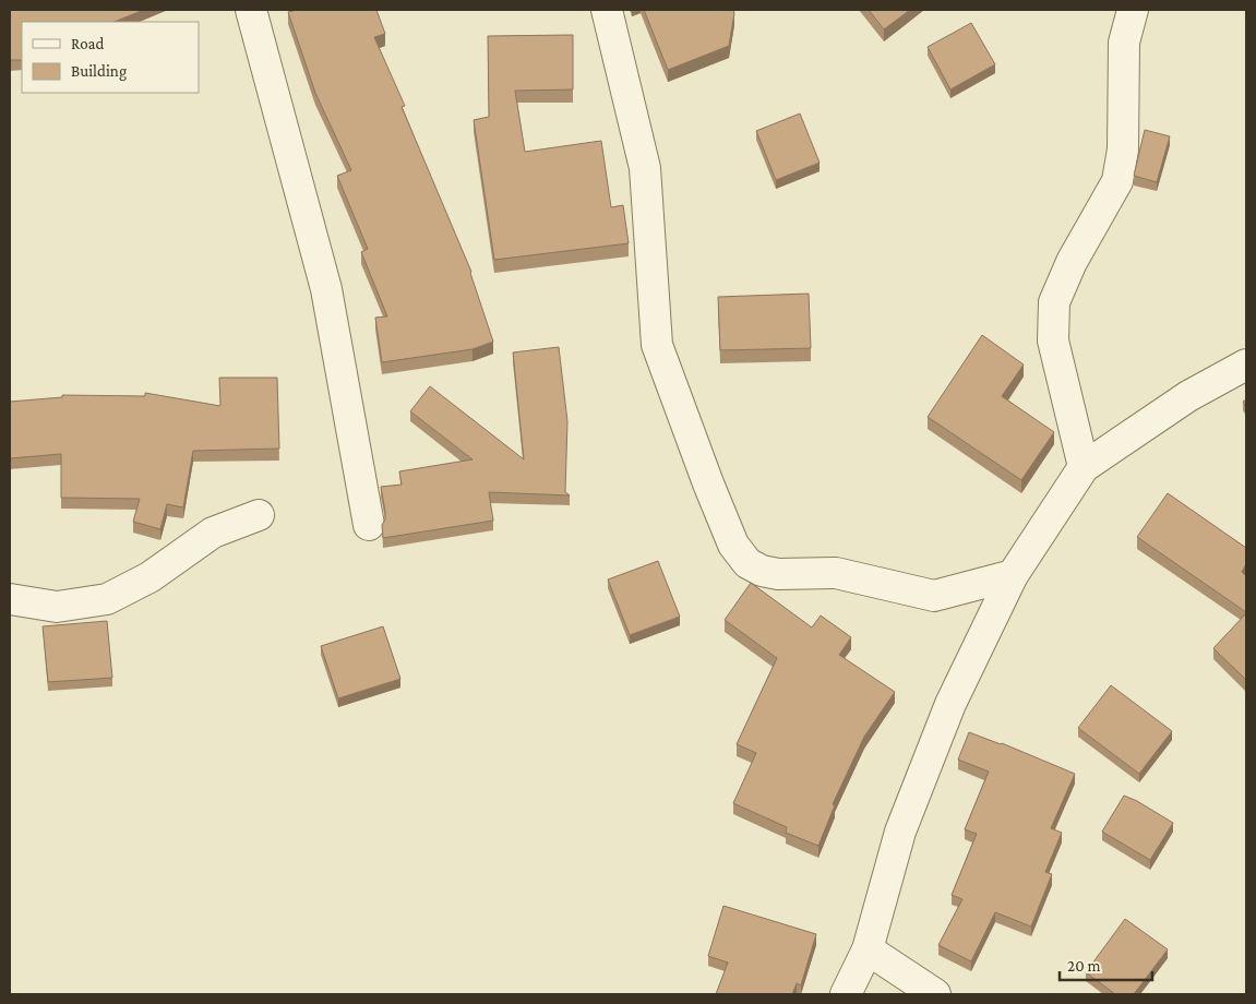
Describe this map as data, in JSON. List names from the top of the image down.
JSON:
{
  "legend": ["Road", "Building"],
  "scale_bar": "20 m"
}
